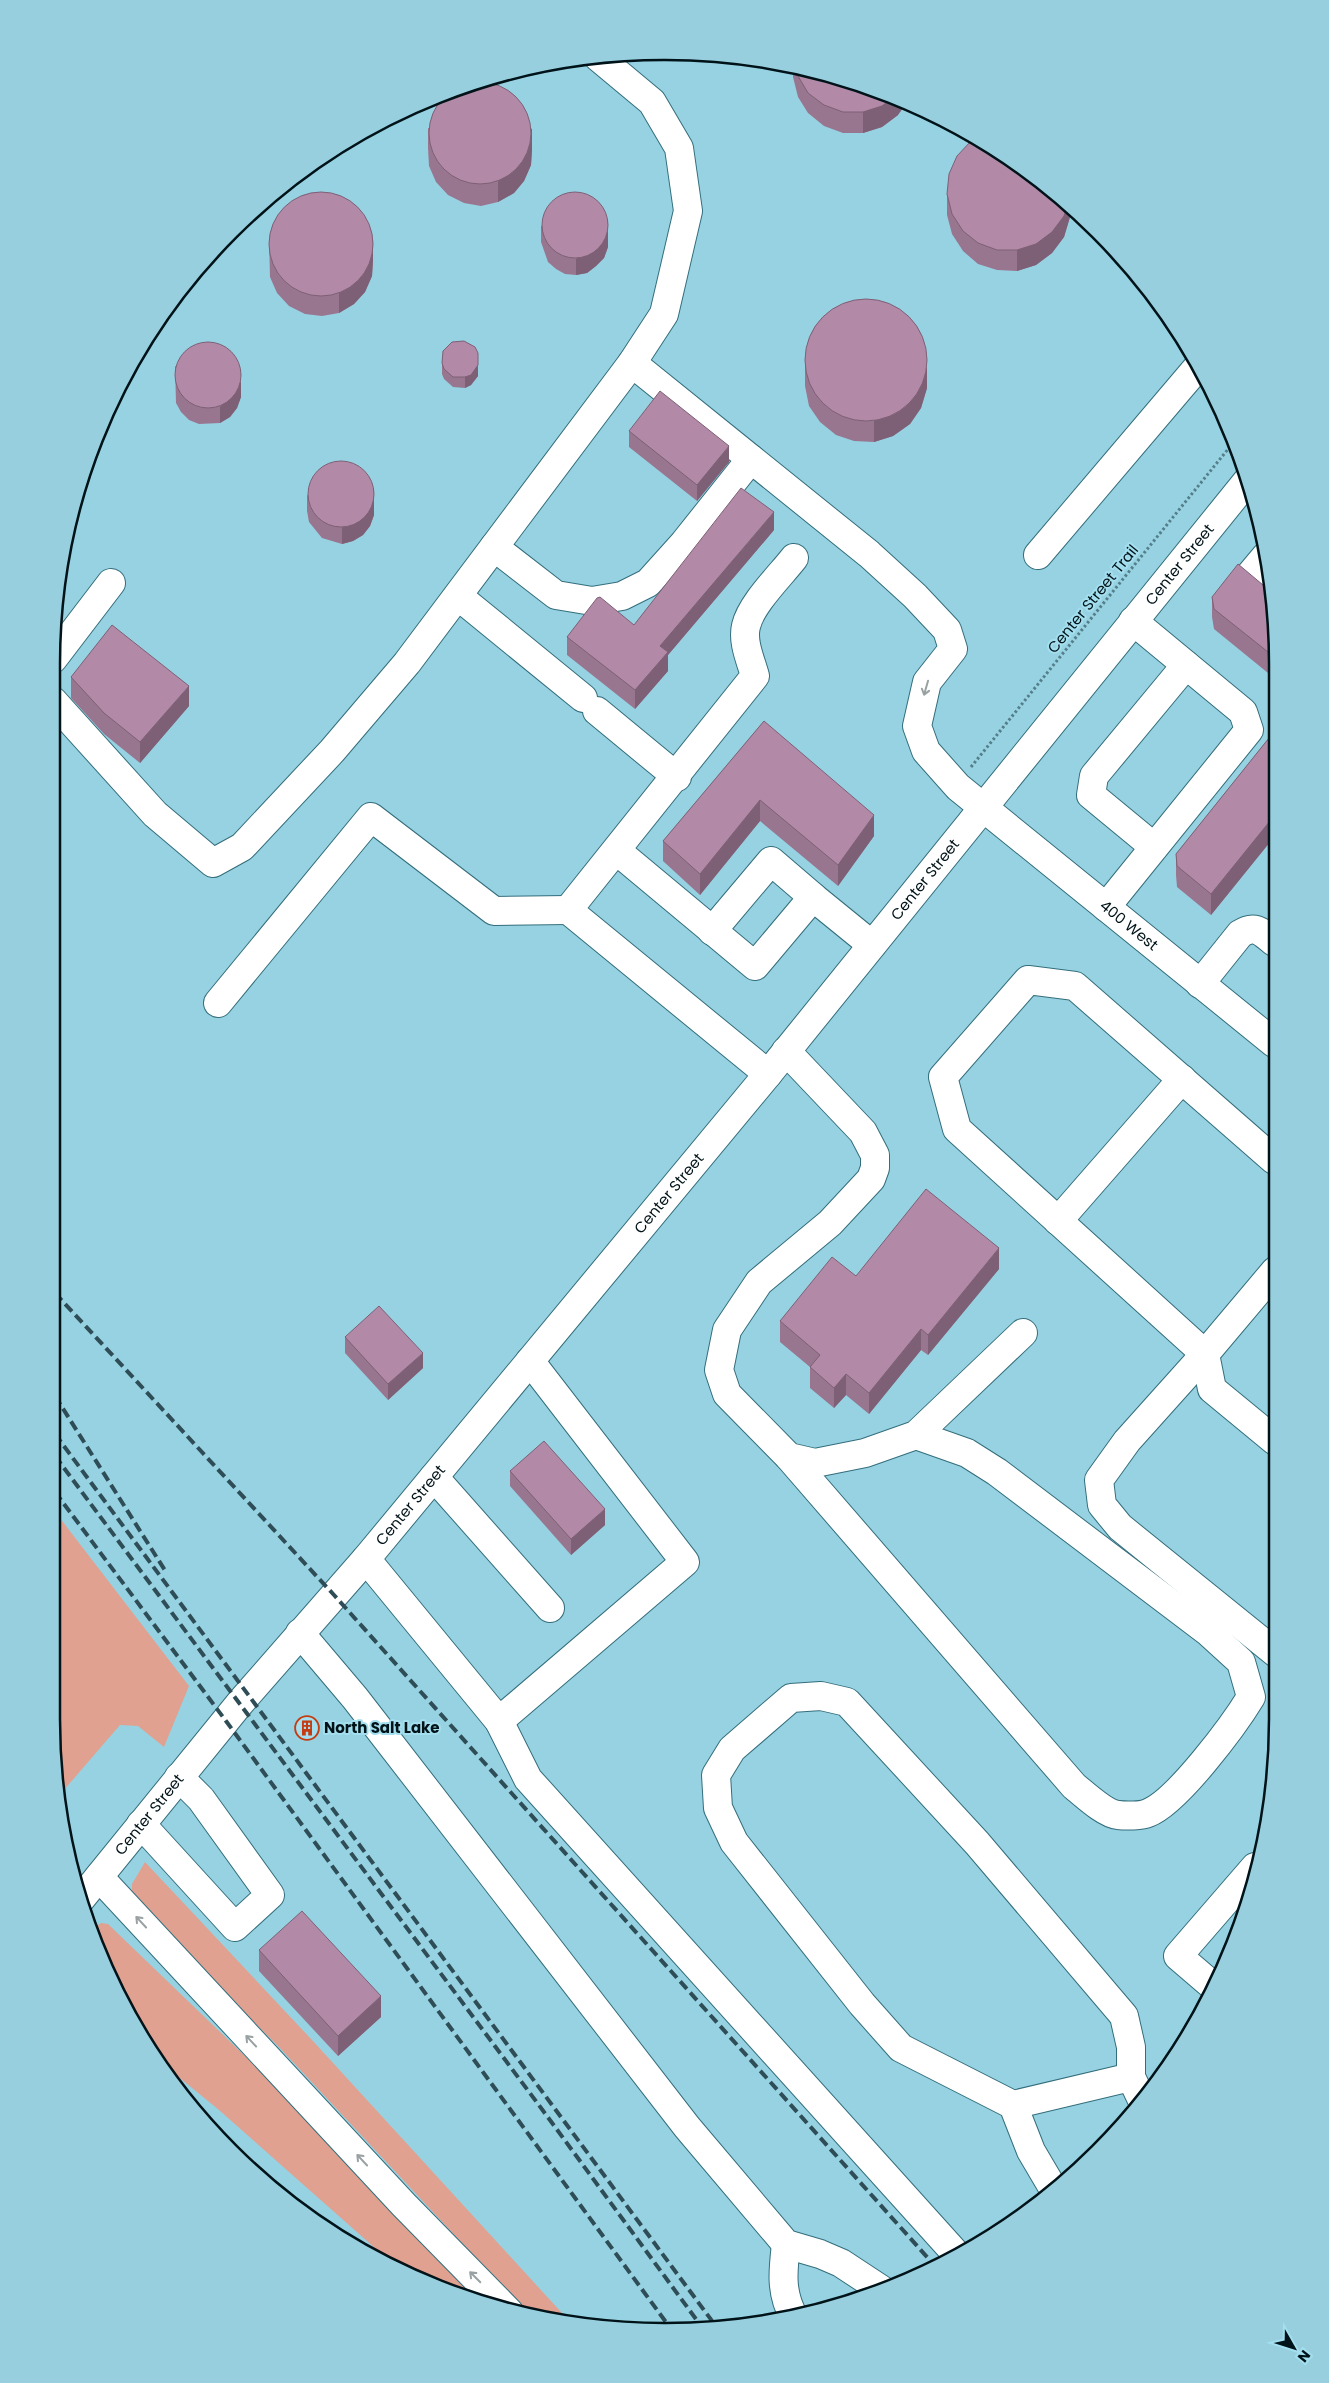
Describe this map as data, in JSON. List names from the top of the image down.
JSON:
{
  "streets": {
    "main road": ["Center Street", "400 West"],
    "path": ["Center Street Trail"]
  },
  "crossings": [
    ["Center Street", "400 West"]
  ],
  "places": {
    "building": ["North Salt Lake"]
  },
  "north": "bottom right"
}
